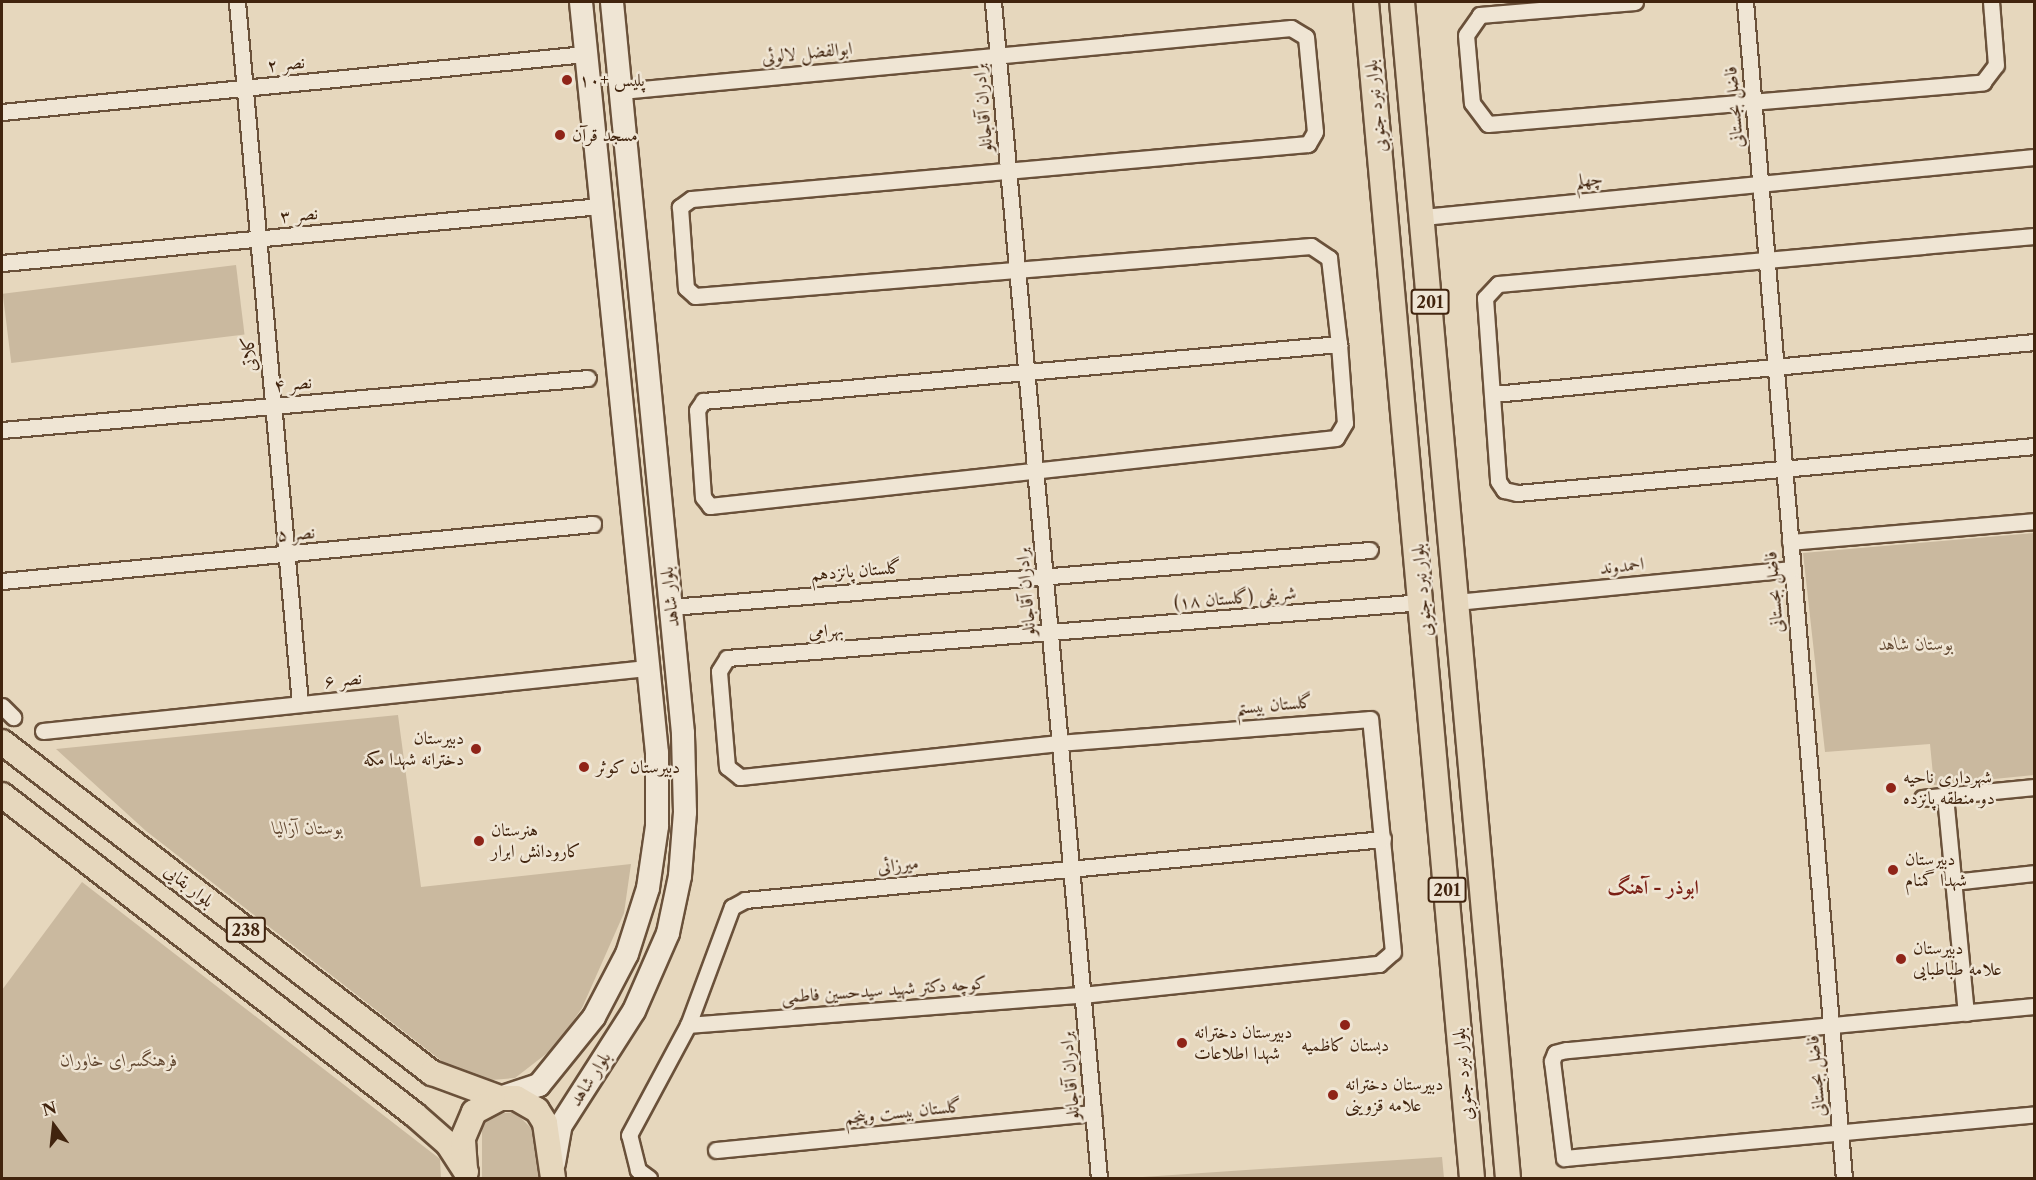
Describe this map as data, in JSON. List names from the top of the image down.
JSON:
{
  "streets": {
    "main road": [
      "بلوار نبرد جنوبی",
      "201",
      "بلوار شاهد",
      "بلوار بقایی",
      "238"
    ],
    "street": [
      "ابوالفضل لالوئی",
      "نصر ۲",
      "فاضل بجستانی",
      "برادران آقاجانلو",
      "چهلم",
      "نصر ۳",
      "کلاتی",
      "نصر ۴",
      "نصر ۵",
      "احمدوند",
      "گلستان پانزدهم",
      "شریفی (گلستان ۱۸)",
      "بهرامی",
      "نصر ۶",
      "گلستان بیستم",
      "میرزائی",
      "کوچه دکتر شهید سیدحسین فاطمی",
      "گلستان بیست وپنجم"
    ]
  },
  "crossings": [
    ["ابوالفضل لالوئی", "برادران آقاجانلو"],
    ["ابوالفضل لالوئی", "بلوار شاهد"],
    ["نصر ۲", "کلاتی"],
    ["بلوار نبرد جنوبی", "چهلم"],
    ["بلوار نبرد جنوبی", "احمدوند"],
    ["بلوار نبرد جنوبی", "شریفی (گلستان ۱۸)"],
    ["فاضل بجستانی", "چهلم"],
    ["فاضل بجستانی", "احمدوند"],
    ["برادران آقاجانلو", "گلستان پانزدهم"],
    ["برادران آقاجانلو", "شریفی (گلستان ۱۸)"],
    ["برادران آقاجانلو", "بهرامی"],
    ["برادران آقاجانلو", "گلستان بیستم"],
    ["برادران آقاجانلو", "میرزائی"],
    ["برادران آقاجانلو", "کوچه دکتر شهید سیدحسین فاطمی"],
    ["برادران آقاجانلو", "گلستان بیست وپنجم"],
    ["نصر ۳", "کلاتی"],
    ["نصر ۳", "بلوار شاهد"],
    ["کلاتی", "نصر ۴"],
    ["کلاتی", "نصر ۵"],
    ["کلاتی", "نصر ۶"],
    ["گلستان پانزدهم", "بلوار شاهد"],
    ["بلوار شاهد", "نصر ۶"],
    ["بلوار شاهد", "بلوار بقایی"],
    ["شریفی (گلستان ۱۸)", "بهرامی"],
    ["بهرامی", "گلستان بیستم"],
    ["گلستان بیستم", "میرزائی"],
    ["گلستان بیستم", "کوچه دکتر شهید سیدحسین فاطمی"],
    ["میرزائی", "کوچه دکتر شهید سیدحسین فاطمی"]
  ],
  "districts": ["ابوذر - آهنگ"],
  "parks": ["بوستان شاهد", "بوستان آزالیا", "فرهنگسرای خاوران"],
  "places": [
    "پلیس +۱۰",
    "مسجد قرآن",
    "دبیرستان دخترانه شهدا مکه",
    "دبیرستان کوثر",
    "شهرداری ناحیه دو منطقه پانزده",
    "هنرستان کارودانش ابرار",
    "دبیرستان شهدا گمنام",
    "دبیرستان علامه طباطبایی",
    "دبستان کاظمیه",
    "دبیرستان دخترانه شهدا اطلاعات",
    "دبیرستان دخترانه علامه قزوینی"
  ],
  "north": "top"
}
